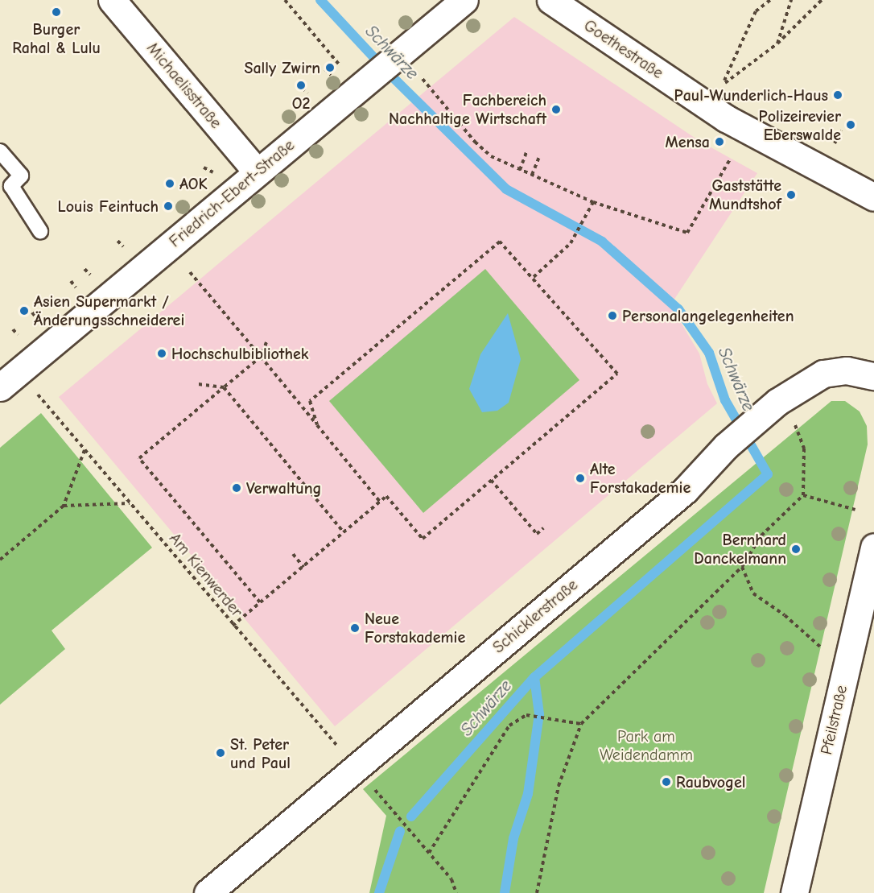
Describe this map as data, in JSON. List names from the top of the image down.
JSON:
{
  "streets": {
    "street": [
      "Goethestraße",
      "Michaelisstraße",
      "Friedrich-Ebert-Straße",
      "Schicklerstraße",
      "Pfeilstraße"
    ],
    "path": ["Am Kienwerder"]
  },
  "crossings": [
    ["Michaelisstraße", "Friedrich-Ebert-Straße"],
    ["Am Kienwerder", "Schicklerstraße"]
  ],
  "water": ["Schwärze"],
  "parks": ["Park am Weidendamm"],
  "places": [
    "Burger Rahal & Lulu",
    "Sally Zwirn",
    "O2",
    "Paul-Wunderlich-Haus",
    "Fachbereich Nachhaltige Wirtschaft",
    "Polizeirevier Eberswalde",
    "Mensa",
    "AOK",
    "Gaststätte Mundtshof",
    "Louis Feintuch",
    "Asien Supermarkt / Änderungsschneiderei",
    "Personalangelegenheiten",
    "Hochschulbibliothek",
    "Alte Forstakademie",
    "Verwaltung",
    "Bernhard Danckelmann",
    "Neue Forstakademie",
    "St. Peter und Paul",
    "Raubvogel"
  ]
}
